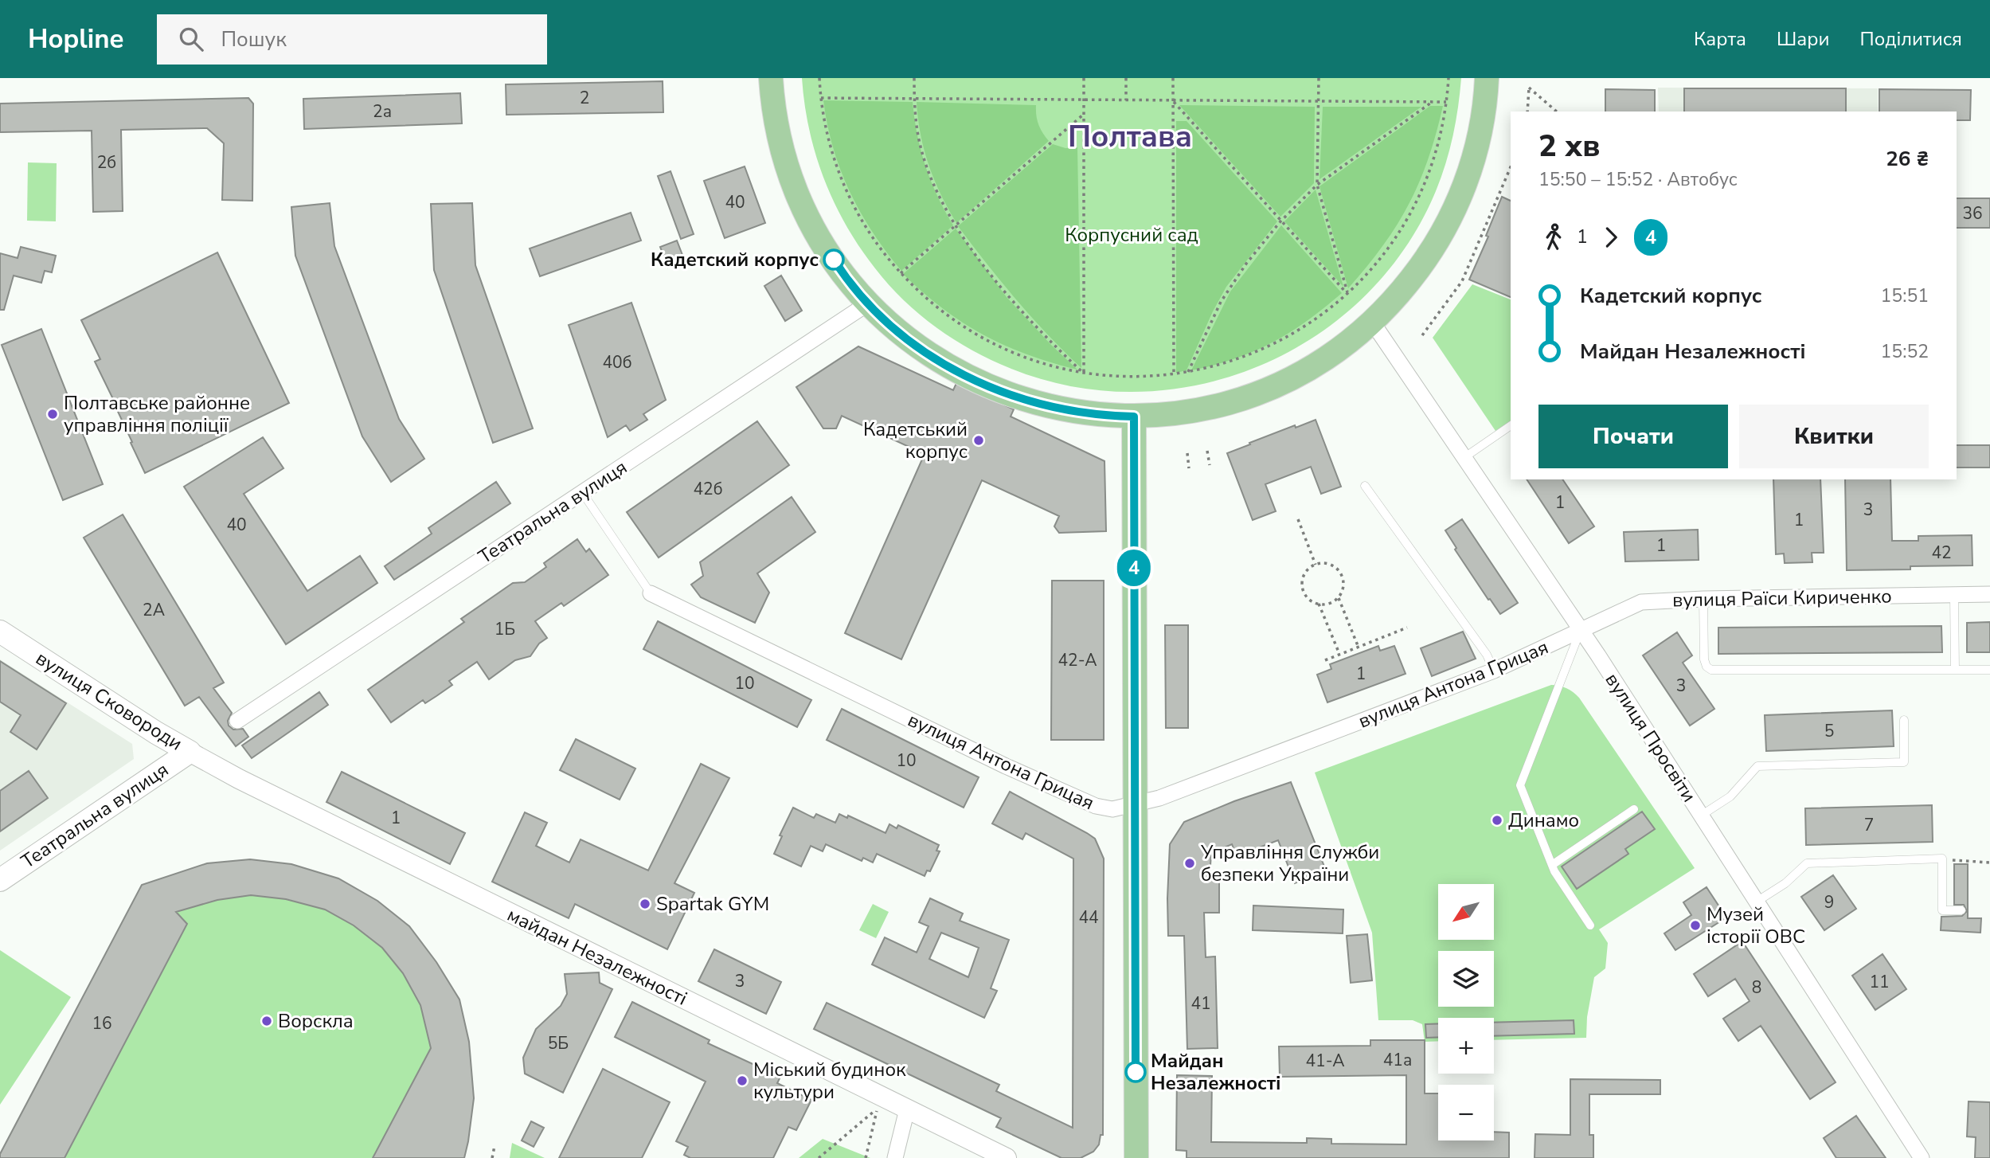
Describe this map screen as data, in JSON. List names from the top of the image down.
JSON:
{
  "streets": {
    "main road": ["Театральна вулиця", "вулиця Сковороди"],
    "street": [
      "вулиця Раїси Кириченко",
      "вулиця Антона Грицая",
      "вулиця Просвіти",
      "майдан Незалежності"
    ]
  },
  "crossings": [
    ["Театральна вулиця", "вулиця Сковороди"],
    ["Театральна вулиця", "майдан Незалежності"],
    ["вулиця Раїси Кириченко", "вулиця Антона Грицая"],
    ["вулиця Раїси Кириченко", "вулиця Просвіти"],
    ["вулиця Антона Грицая", "вулиця Просвіти"],
    ["вулиця Сковороди", "майдан Незалежності"]
  ],
  "districts": ["Полтава"],
  "parks": ["Корпусний сад"],
  "places": [
    "Кадетский корпус",
    "Полтавське районне управління поліції",
    "Кадетський корпус",
    "Динамо",
    "Управління Служби безпеки України",
    "Spartak GYM",
    "Музей історії ОВС",
    "Ворскла",
    "Майдан Незалежності",
    "Міський будинок культури"
  ],
  "lines": ["bus line 4"],
  "house_numbers": [
    "2",
    "2а",
    "2б",
    "40",
    "36",
    "40б",
    "42б",
    "1",
    "3",
    "1",
    "40",
    "1",
    "42",
    "2А",
    "1Б",
    "42-А",
    "1",
    "10",
    "3",
    "5",
    "10",
    "1",
    "7",
    "9",
    "44",
    "3",
    "11",
    "8",
    "41",
    "16",
    "5Б",
    "41а",
    "41-А"
  ],
  "north": "bottom left",
  "page": {
    "header": "Hopline",
    "search": "Пошук",
    "nav": ["Карта", "Шари", "Поділитися"],
    "on_map": "4",
    "heading": ["2 хв", "15:50 – 15:52 · Автобус", "26 ₴"],
    "legs": ["1", "4"],
    "list": [
      {
        "name": "Кадетский корпус",
        "value": "15:51"
      },
      {
        "name": "Майдан Незалежності",
        "value": "15:52"
      }
    ],
    "buttons": ["Почати", "Квитки"],
    "map_buttons": ["+", "−"]
  }
}
